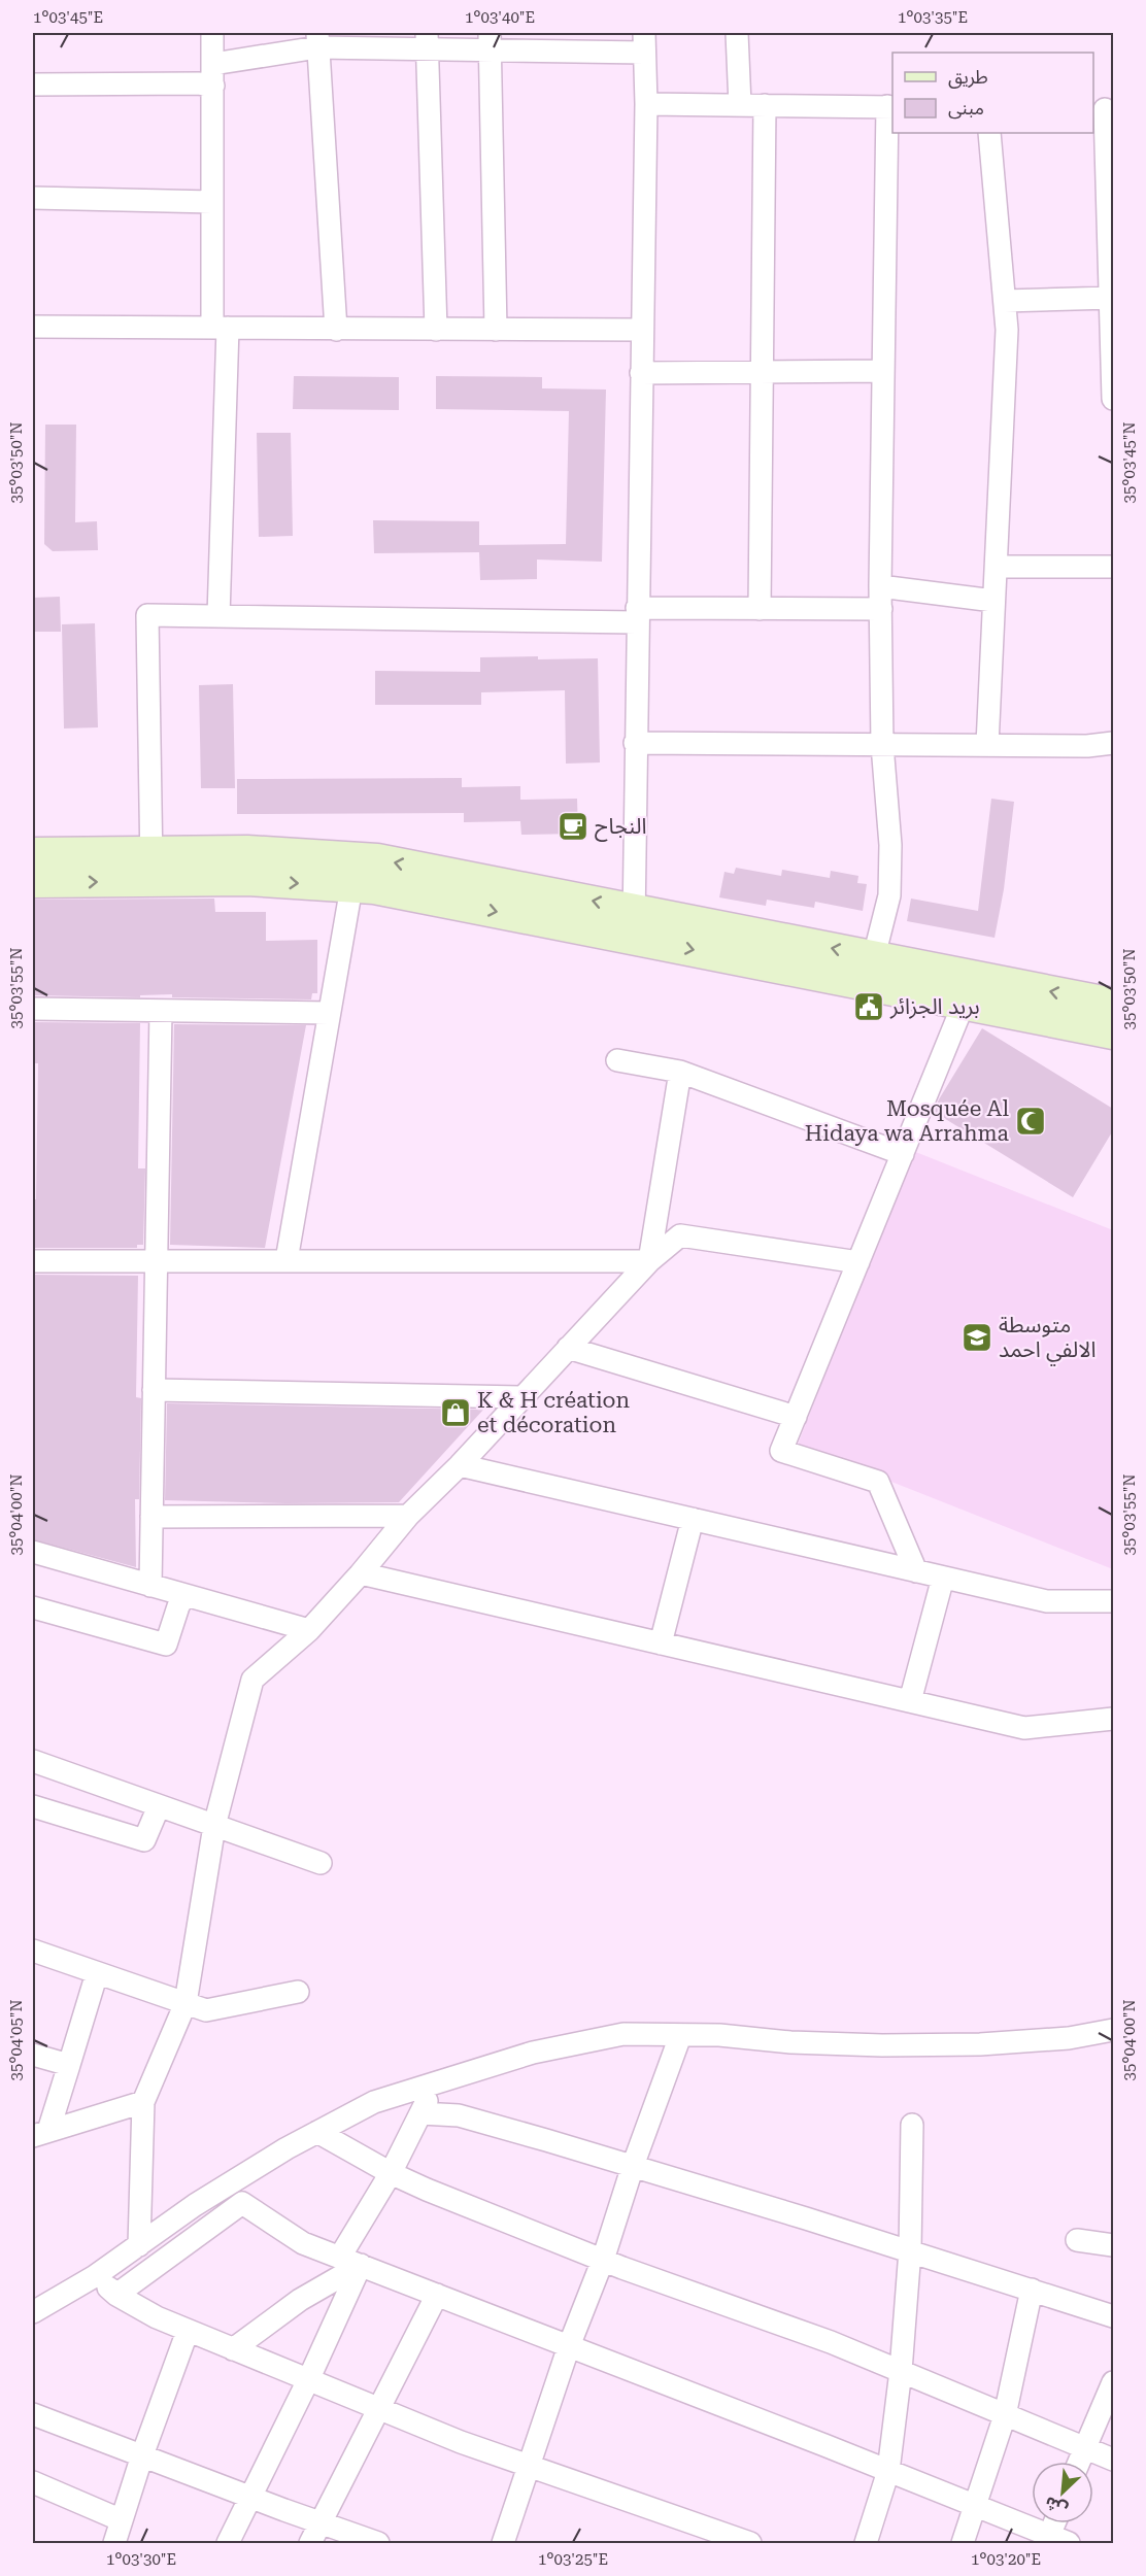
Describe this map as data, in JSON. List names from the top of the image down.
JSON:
{
  "places": {
    "cafe": ["النجاح"],
    "public building": ["بريد الجزائر"],
    "mosque": ["Mosquée Al Hidaya wa Arrahma"],
    "school or university": ["متوسطة الالفي احمد"],
    "shop": ["K & H création et décoration"]
  },
  "legend": ["طريق", "مبنى"],
  "north": "bottom left",
  "coordinates": [
    "1°03'45\"E",
    "1°03'40\"E",
    "1°03'35\"E",
    "35°03'50\"N",
    "35°03'45\"N",
    "35°03'55\"N",
    "35°04'00\"N",
    "35°04'05\"N",
    "1°03'30\"E",
    "1°03'25\"E",
    "1°03'20\"E"
  ]
}
